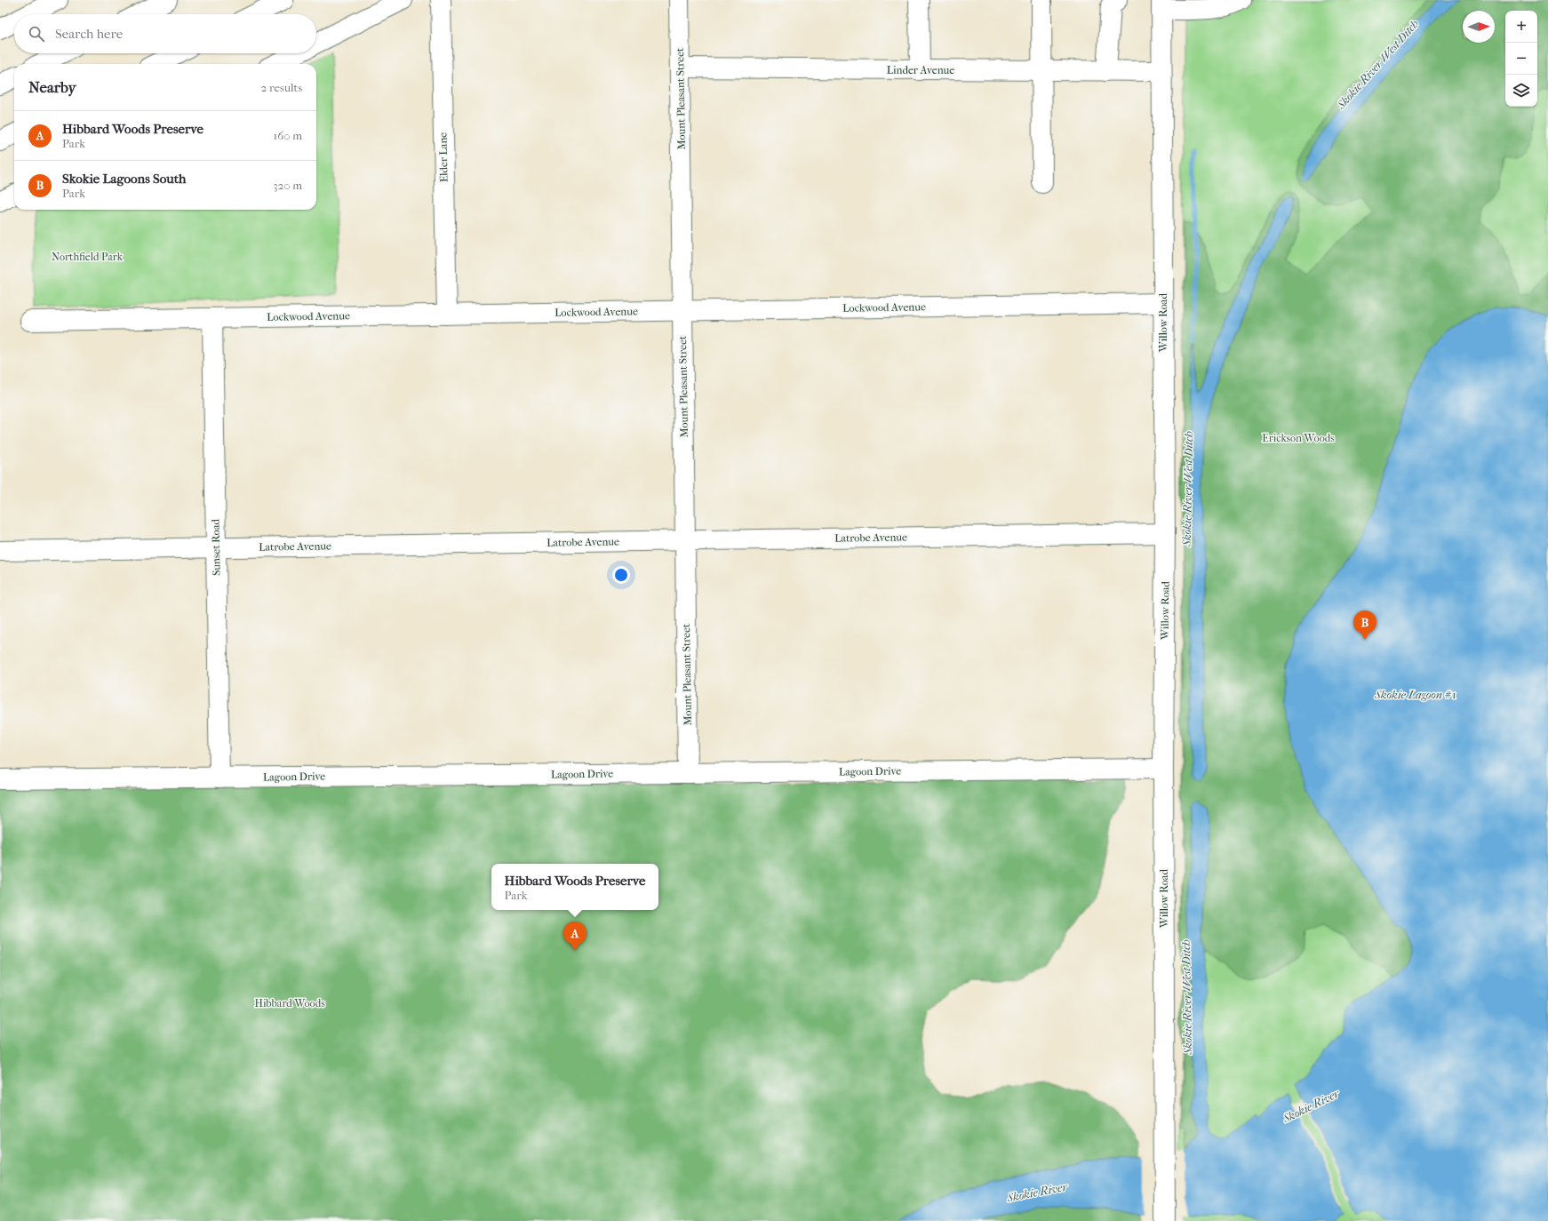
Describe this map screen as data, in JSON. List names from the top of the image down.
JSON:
{
  "streets": {
    "main road": [
      "Linder Avenue",
      "Mount Pleasant Street",
      "Elder Lane",
      "Lockwood Avenue",
      "Willow Road",
      "Latrobe Avenue",
      "Sunset Road",
      "Lagoon Drive"
    ]
  },
  "crossings": [
    ["Linder Avenue", "Mount Pleasant Street"],
    ["Linder Avenue", "Willow Road"],
    ["Mount Pleasant Street", "Lockwood Avenue"],
    ["Mount Pleasant Street", "Latrobe Avenue"],
    ["Mount Pleasant Street", "Lagoon Drive"],
    ["Elder Lane", "Lockwood Avenue"],
    ["Lockwood Avenue", "Willow Road"],
    ["Lockwood Avenue", "Sunset Road"],
    ["Willow Road", "Latrobe Avenue"],
    ["Willow Road", "Lagoon Drive"],
    ["Latrobe Avenue", "Sunset Road"],
    ["Sunset Road", "Lagoon Drive"]
  ],
  "water": ["Skokie River West Ditch", "Skokie Lagoon #1", "Skokie River"],
  "parks": ["Northfield Park", "Erickson Woods", "Hibbard Woods"],
  "north": "right",
  "page": {
    "map_buttons": ["+", "−"],
    "search": "Search here",
    "heading": ["Nearby", "2 results"],
    "list": [
      {
        "mark": "A",
        "name": "Hibbard Woods Preserve",
        "note": "Park",
        "value": "160 m"
      },
      {
        "mark": "B",
        "name": "Skokie Lagoons South",
        "note": "Park",
        "value": "320 m"
      }
    ],
    "pins": ["B", "A"],
    "popup": ["Hibbard Woods Preserve", "Park"]
  }
}
